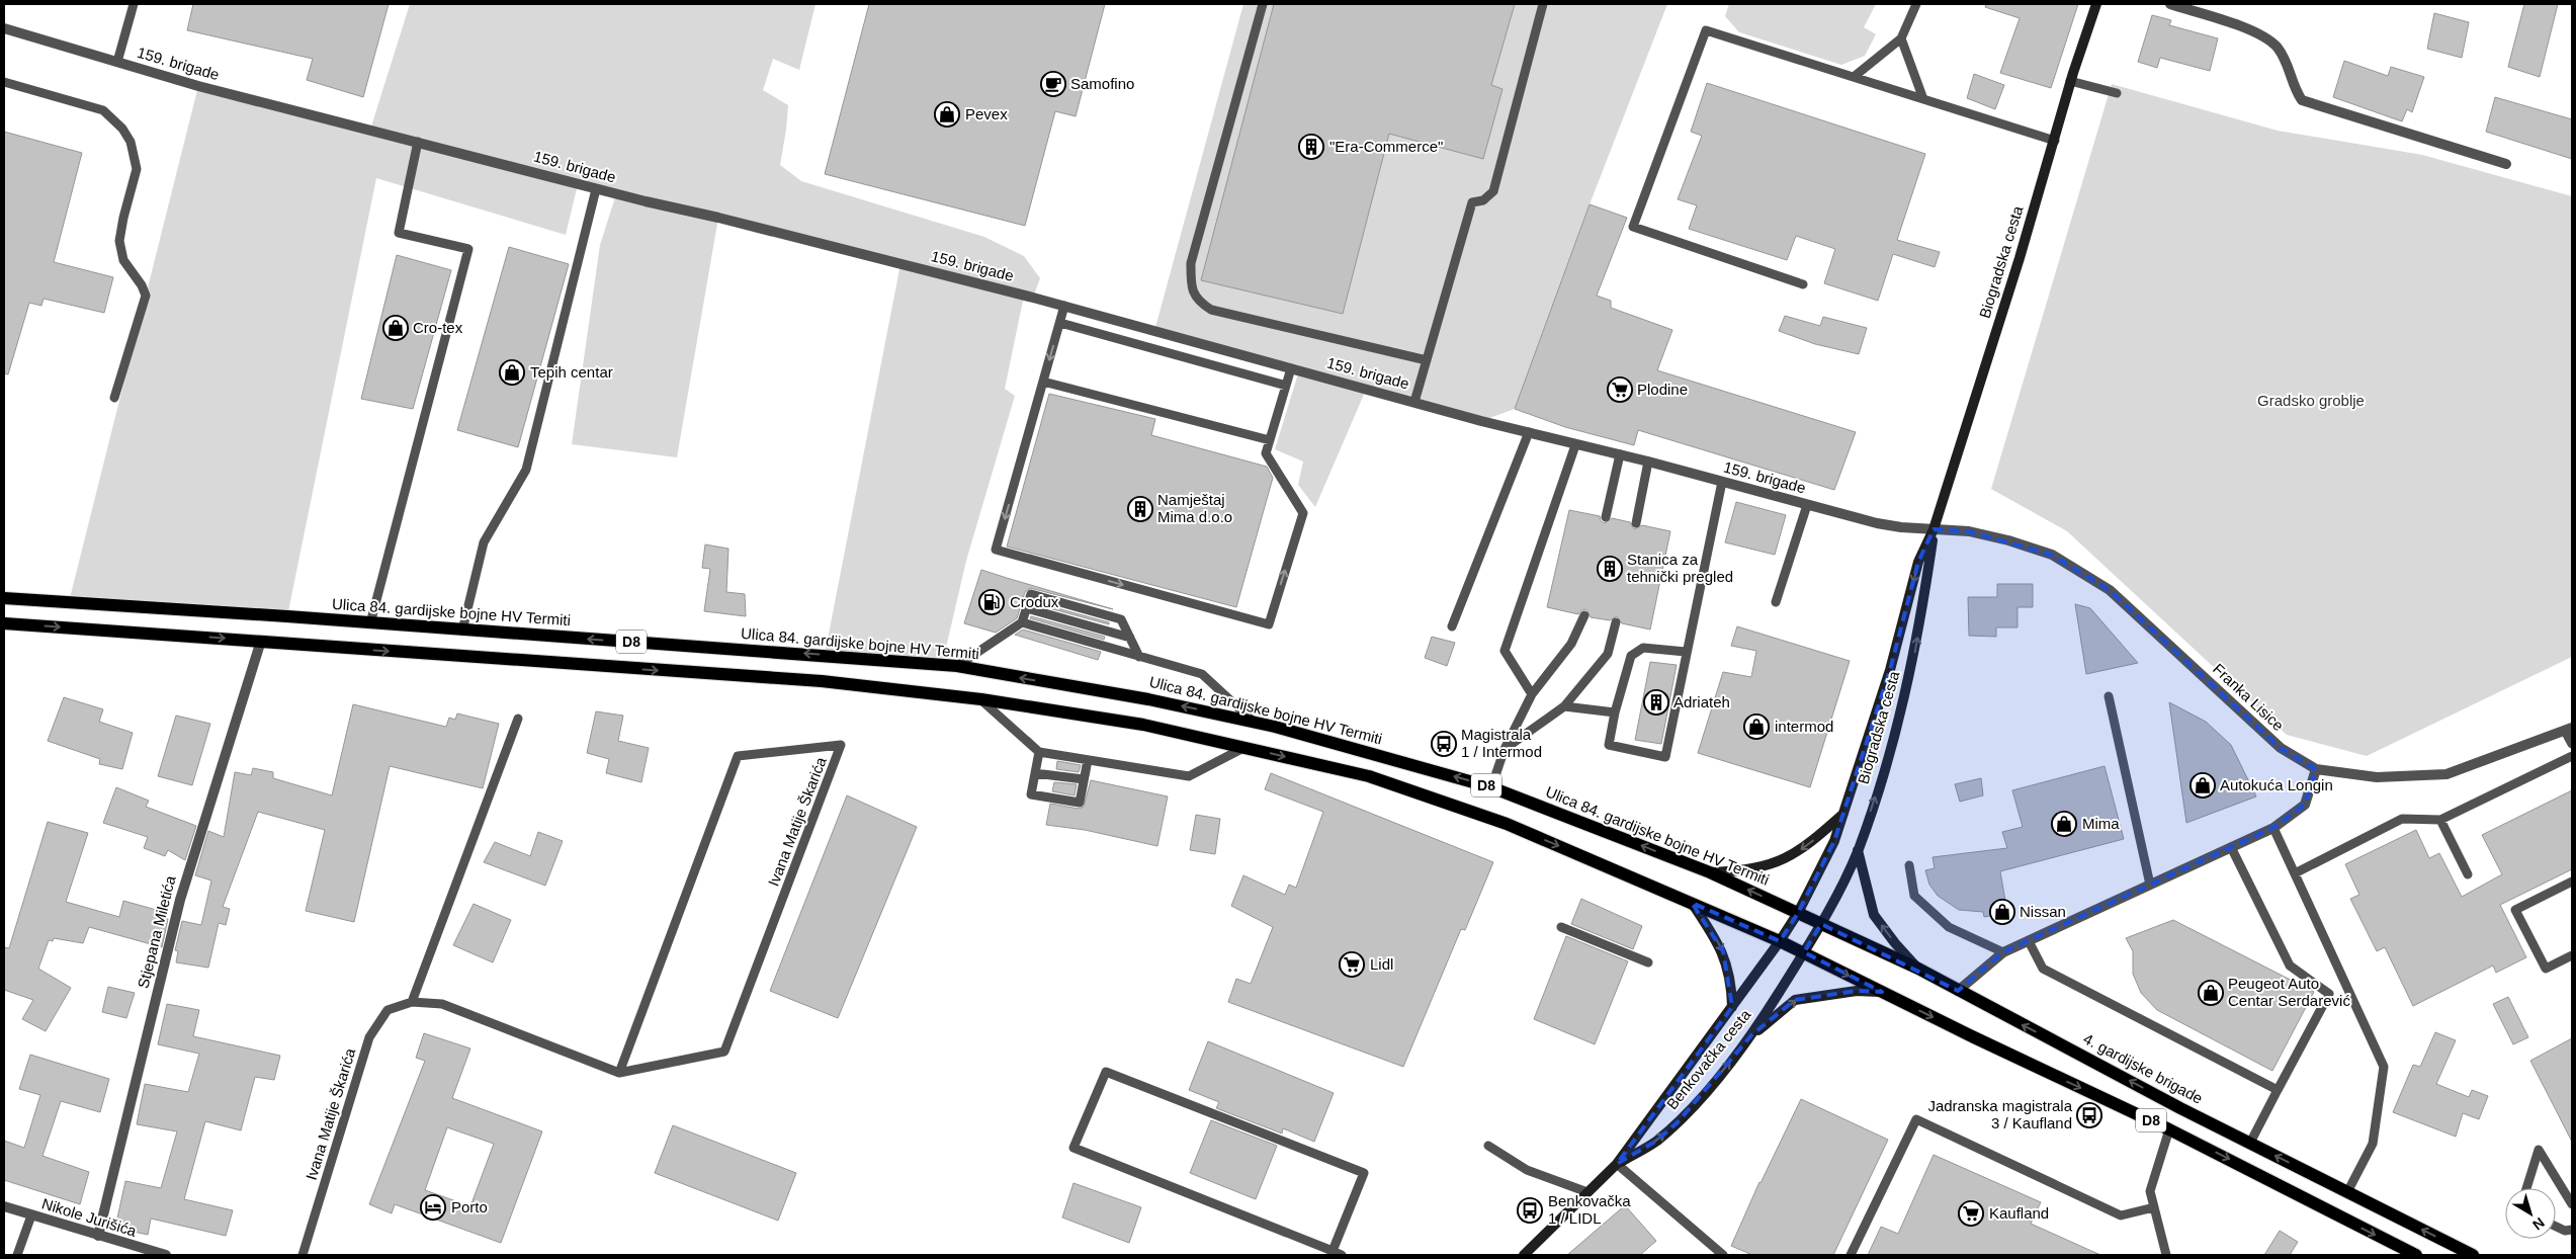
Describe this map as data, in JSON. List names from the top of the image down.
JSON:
{
  "streets": {
    "main road": [
      "Biogradska cesta",
      "Ulica 84. gardijske bojne HV Termiti",
      "D8",
      "Benkovačka cesta",
      "4. gardijske brigade"
    ],
    "street": [
      "159. brigade",
      "Franka Lisice",
      "Stjepana Miletića",
      "Nikole Jurišića"
    ],
    "lane": ["Ivana Matije Škarića"]
  },
  "crossings": [
    ["159. brigade", "Biogradska cesta"],
    ["159. brigade", "Franka Lisice"],
    ["Biogradska cesta", "Ulica 84. gardijske bojne HV Termiti"],
    ["Biogradska cesta", "Franka Lisice"],
    ["Biogradska cesta", "Benkovačka cesta"],
    ["Biogradska cesta", "4. gardijske brigade"],
    ["Ulica 84. gardijske bojne HV Termiti", "Benkovačka cesta"],
    ["Ulica 84. gardijske bojne HV Termiti", "4. gardijske brigade"],
    ["D8", "Stjepana Miletića"],
    ["D8", "Benkovačka cesta"],
    ["Stjepana Miletića", "Nikole Jurišića"],
    ["Benkovačka cesta", "4. gardijske brigade"]
  ],
  "parks": ["Gradsko groblje"],
  "places": {
    "cafe": ["Samofino"],
    "shop": [
      "Pevex",
      "Cro-tex",
      "Tepih centar",
      "intermod",
      "Autokuća Longin",
      "Mima",
      "Nissan",
      "Peugeot Auto Centar Serdarević"
    ],
    "building": [
      "\"Era-Commerce\"",
      "Namještaj Mima d.o.o",
      "Stanica za tehnički pregled",
      "Adriateh"
    ],
    "supermarket": ["Plodine", "Lidl", "Kaufland"],
    "fuel station": ["Crodux"],
    "bus stop": ["Magistrala 1 / Intermod", "Jadranska magistrala 3 / Kaufland", "Benkovačka 1 / LIDL"],
    "hotel": ["Porto"]
  },
  "north": "bottom right"
}
